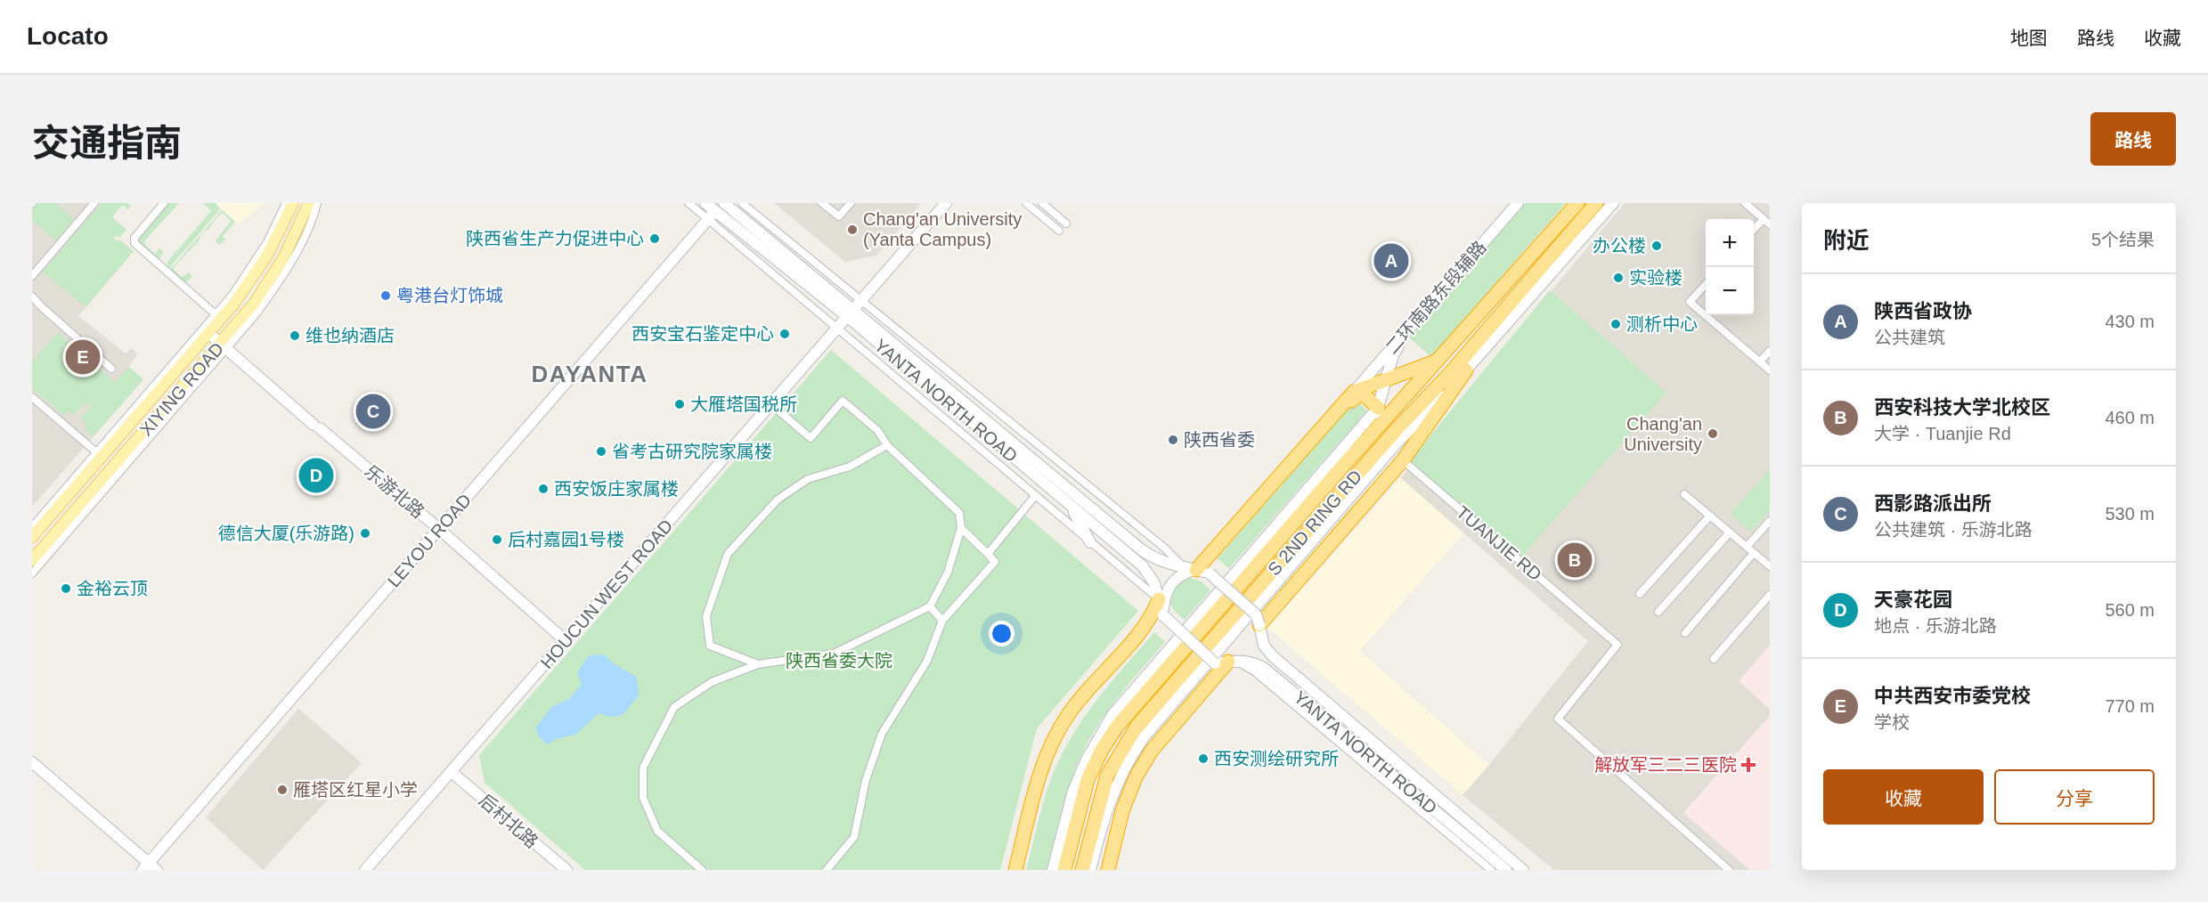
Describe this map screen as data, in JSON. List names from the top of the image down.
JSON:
{
  "streets": {
    "highway": ["S 2ND RING RD"],
    "main road": [
      "二环南路东段辅路",
      "XIYING ROAD",
      "YANTA NORTH ROAD",
      "乐游北路",
      "LEYOU ROAD",
      "HOUCUN WEST ROAD",
      "后村北路"
    ],
    "street": ["TUANJIE RD"]
  },
  "crossings": [
    ["XIYING ROAD", "乐游北路"],
    ["YANTA NORTH ROAD", "LEYOU ROAD"],
    ["YANTA NORTH ROAD", "HOUCUN WEST ROAD"],
    ["乐游北路", "LEYOU ROAD"],
    ["乐游北路", "HOUCUN WEST ROAD"],
    ["HOUCUN WEST ROAD", "后村北路"]
  ],
  "districts": ["DAYANTA"],
  "parks": ["陕西省委大院"],
  "places": {
    "other": [
      "Chang'an University (Yanta Campus)",
      "陕西省生产力促进中心",
      "办公楼",
      "实验楼",
      "粤港台灯饰城",
      "测析中心",
      "西安宝石鉴定中心",
      "维也纳酒店",
      "大雁塔国税所",
      "Chang'an University",
      "陕西省委",
      "省考古研究院家属楼",
      "西安饭庄家属楼",
      "德信大厦(乐游路)",
      "后村嘉园1号楼",
      "金裕云顶",
      "西安测绘研究所",
      "雁塔区红星小学"
    ],
    "health": ["解放军三二三医院"]
  },
  "page": {
    "header": "Locato",
    "nav": ["地图", "路线", "收藏"],
    "title": "交通指南",
    "buttons": [
      "路线",
      ["收藏", "分享"]
    ],
    "heading": ["附近", "5个结果"],
    "map_buttons": ["+", "−"],
    "pins": [
      "A",
      "E",
      "C",
      "D",
      "B"
    ],
    "list": [
      {
        "mark": "A",
        "name": "陕西省政协",
        "note": "公共建筑",
        "value": "430 m"
      },
      {
        "mark": "B",
        "name": "西安科技大学北校区",
        "note": "大学 · Tuanjie Rd",
        "value": "460 m"
      },
      {
        "mark": "C",
        "name": "西影路派出所",
        "note": "公共建筑 · 乐游北路",
        "value": "530 m"
      },
      {
        "mark": "D",
        "name": "天豪花园",
        "note": "地点 · 乐游北路",
        "value": "560 m"
      },
      {
        "mark": "E",
        "name": "中共西安市委党校",
        "note": "学校",
        "value": "770 m"
      }
    ]
  }
}
